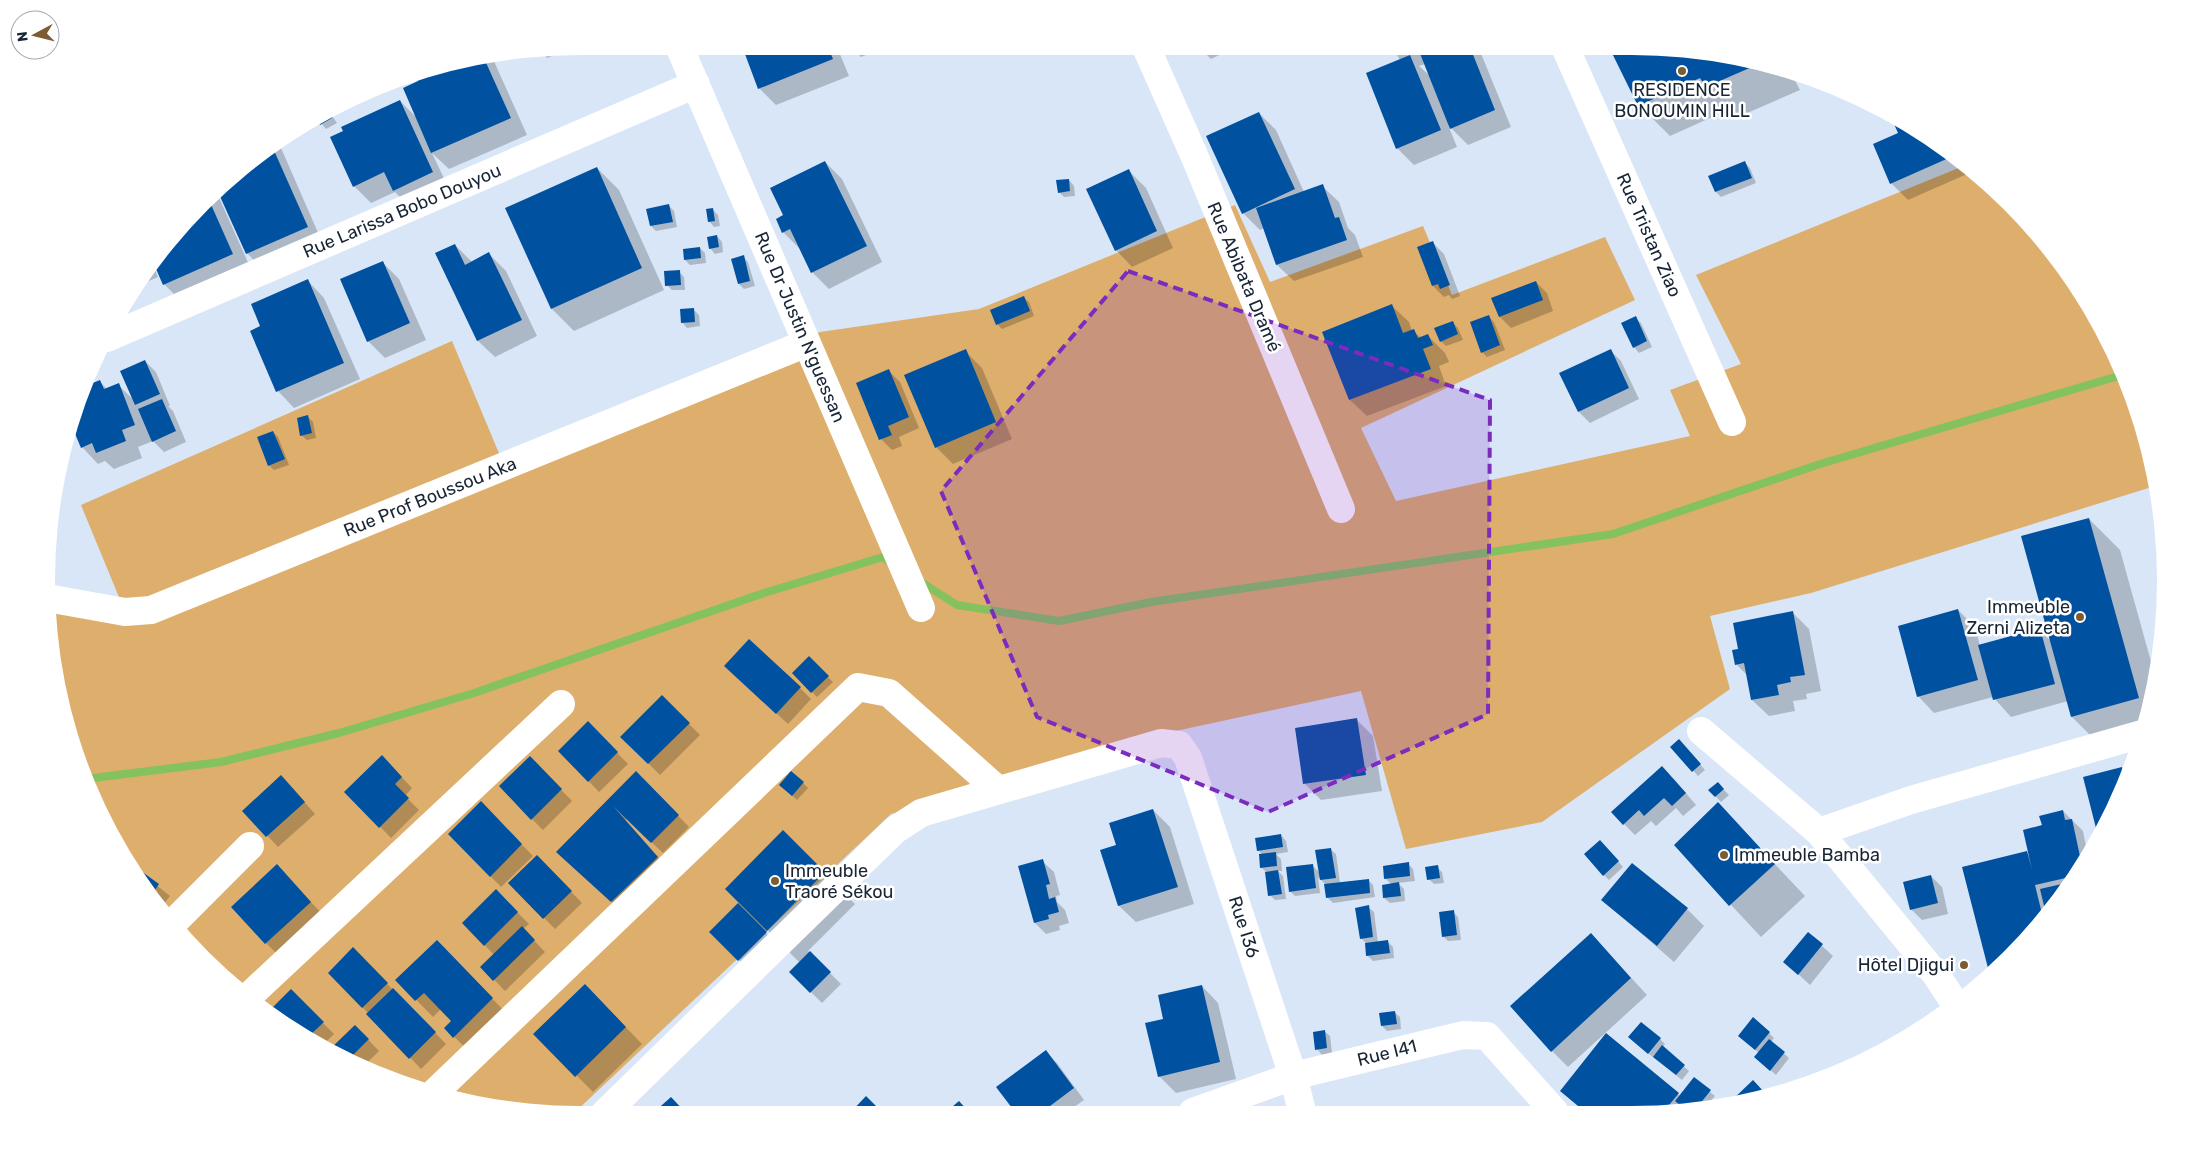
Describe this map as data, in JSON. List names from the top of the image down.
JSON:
{
  "streets": {
    "street": [
      "Rue Larissa Bobo Douyou",
      "Rue Tristan Ziao",
      "Rue Abibata Dramé",
      "Rue Dr Justin N'guessan",
      "Rue Prof Boussou Aka",
      "Rue I36",
      "Rue I41"
    ]
  },
  "crossings": [
    ["Rue Larissa Bobo Douyou", "Rue Dr Justin N'guessan"],
    ["Rue Dr Justin N'guessan", "Rue Prof Boussou Aka"],
    ["Rue I36", "Rue I41"]
  ],
  "places": [
    "RESIDENCE BONOUMIN HILL",
    "Immeuble Zerni Alizeta",
    "Immeuble Bamba",
    "Immeuble Traoré Sékou",
    "Hôtel Djigui"
  ],
  "north": "left"
}
